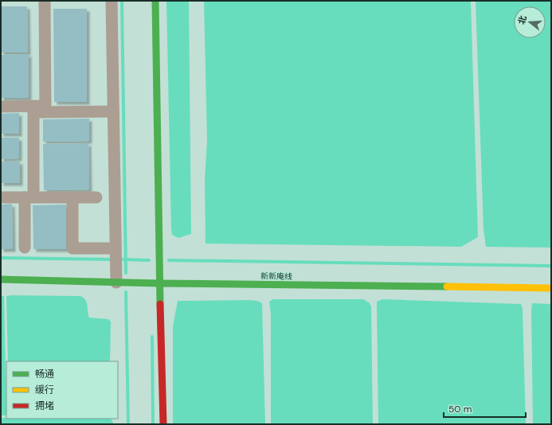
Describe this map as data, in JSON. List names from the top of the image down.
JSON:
{
  "streets": {
    "street": ["新新庵线"]
  },
  "legend": ["畅通", "缓行", "拥堵"],
  "scale_bar": "50 m",
  "north": "left"
}
